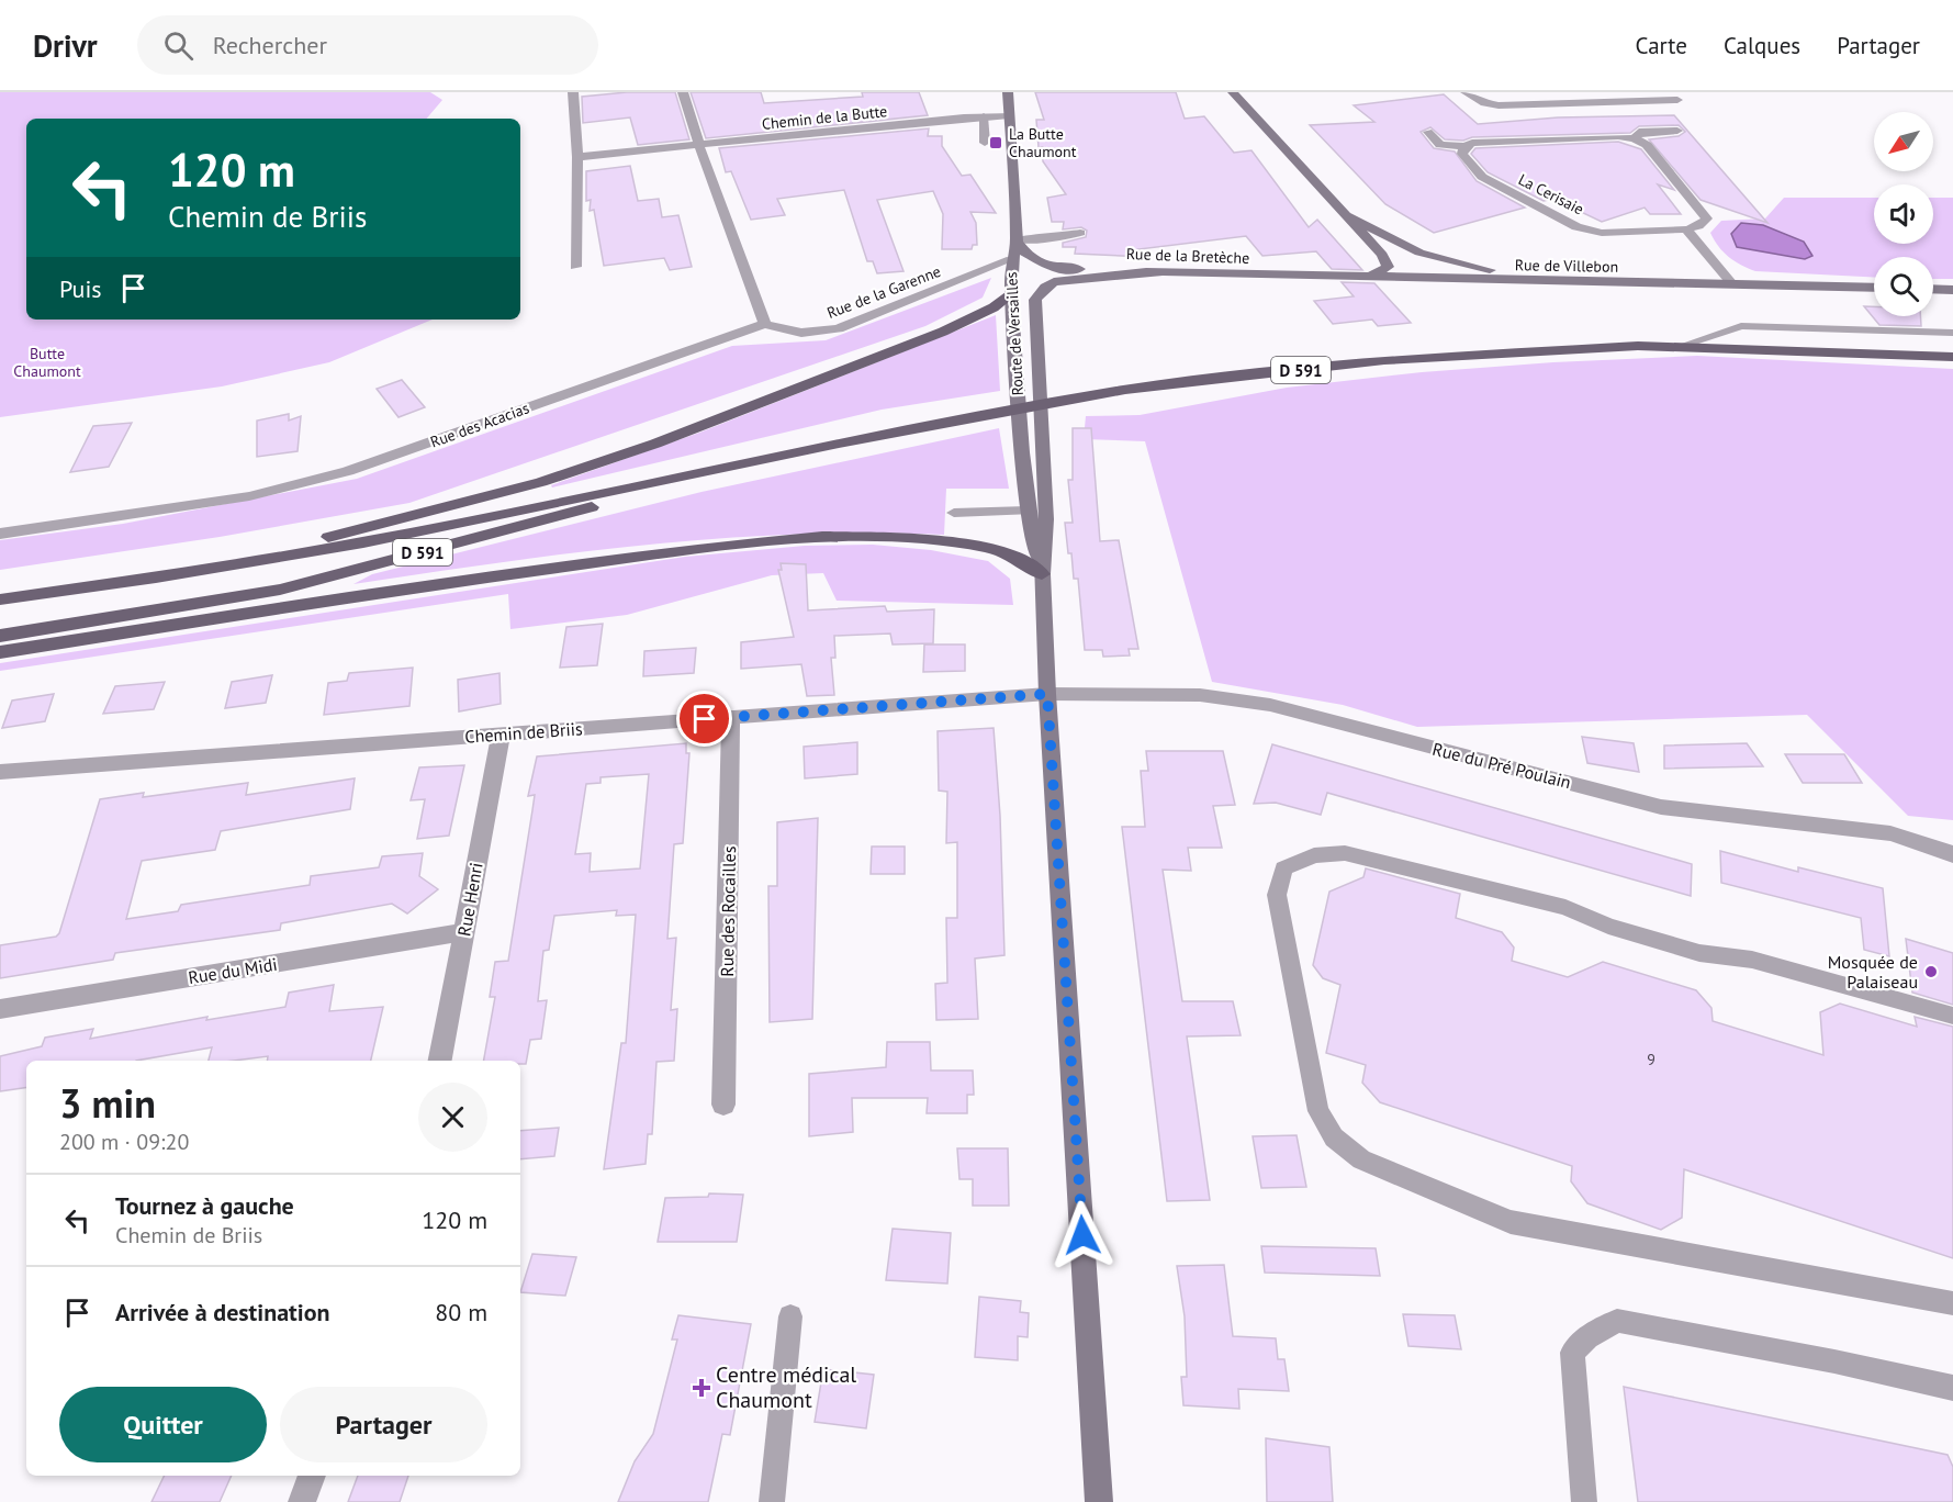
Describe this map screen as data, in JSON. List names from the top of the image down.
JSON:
{
  "streets": {
    "main road": [
      "Rue de la Bretèche",
      "Rue de Villebon",
      "Route de Versailles",
      "D 591"
    ],
    "street": [
      "Chemin de la Butte",
      "La Cerisaie",
      "Rue de la Garenne",
      "Rue des Acacias",
      "Chemin de Briis",
      "Rue du Pré Poulain",
      "Rue Henri",
      "Rue des Rocailles",
      "Rue du Midi"
    ]
  },
  "crossings": [
    ["Chemin de la Butte", "Route de Versailles"],
    ["Rue de la Bretèche", "Rue de Villebon"],
    ["Rue de la Bretèche", "Route de Versailles"],
    ["Rue de la Garenne", "Route de Versailles"],
    ["Rue de la Garenne", "Rue des Acacias"],
    ["Route de Versailles", "Chemin de Briis"],
    ["Route de Versailles", "Rue du Pré Poulain"],
    ["Chemin de Briis", "Rue du Pré Poulain"],
    ["Chemin de Briis", "Rue Henri"],
    ["Chemin de Briis", "Rue des Rocailles"],
    ["Rue Henri", "Rue du Midi"]
  ],
  "parks": ["Butte Chaumont"],
  "places": {
    "transit": ["La Butte Chaumont"],
    "other": ["Mosquée de Palaiseau"],
    "health": ["Centre médical Chaumont"]
  },
  "house_numbers": ["9"],
  "north": "bottom left",
  "page": {
    "header": "Drivr",
    "search": "Rechercher",
    "nav": ["Carte", "Calques", "Partager"],
    "turn": ["120 m", "Chemin de Briis"],
    "then": "Puis",
    "heading": ["3 min", "200 m · 09:20"],
    "list": [
      {
        "name": "Tournez à gauche",
        "note": "Chemin de Briis",
        "value": "120 m"
      },
      {
        "name": "Arrivée à destination",
        "value": "80 m"
      }
    ],
    "buttons": ["Quitter", "Partager"]
  }
}
